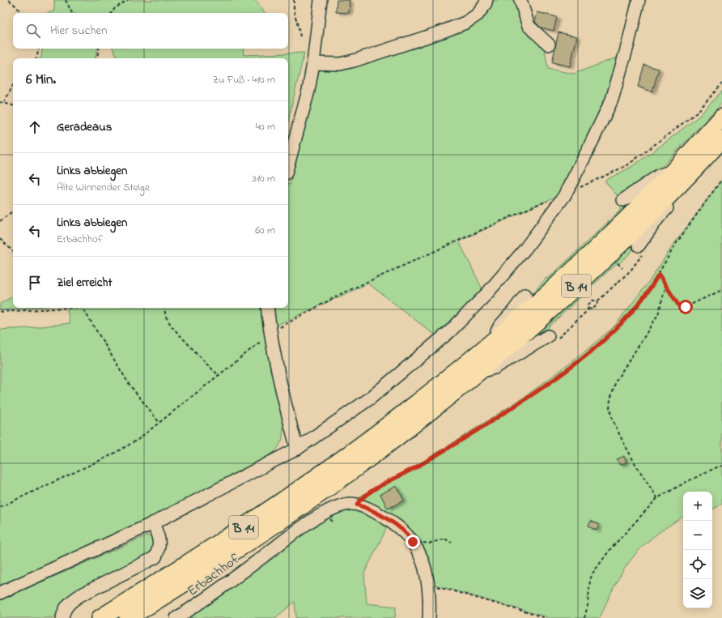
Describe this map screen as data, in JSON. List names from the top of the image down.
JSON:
{
  "streets": {
    "highway": ["B 14"],
    "street": ["Erbachhof"]
  },
  "page": {
    "search": "Hier suchen",
    "heading": ["6 Min.", "Zu Fuß · 410 m"],
    "list": [
      ["Geradeaus", "40 m"],
      ["Links abbiegen", "Alte Winnender Steige", "310 m"],
      ["Links abbiegen", "Erbachhof", "60 m"],
      "Ziel erreicht"
    ],
    "map_buttons": ["+", "−"]
  }
}
